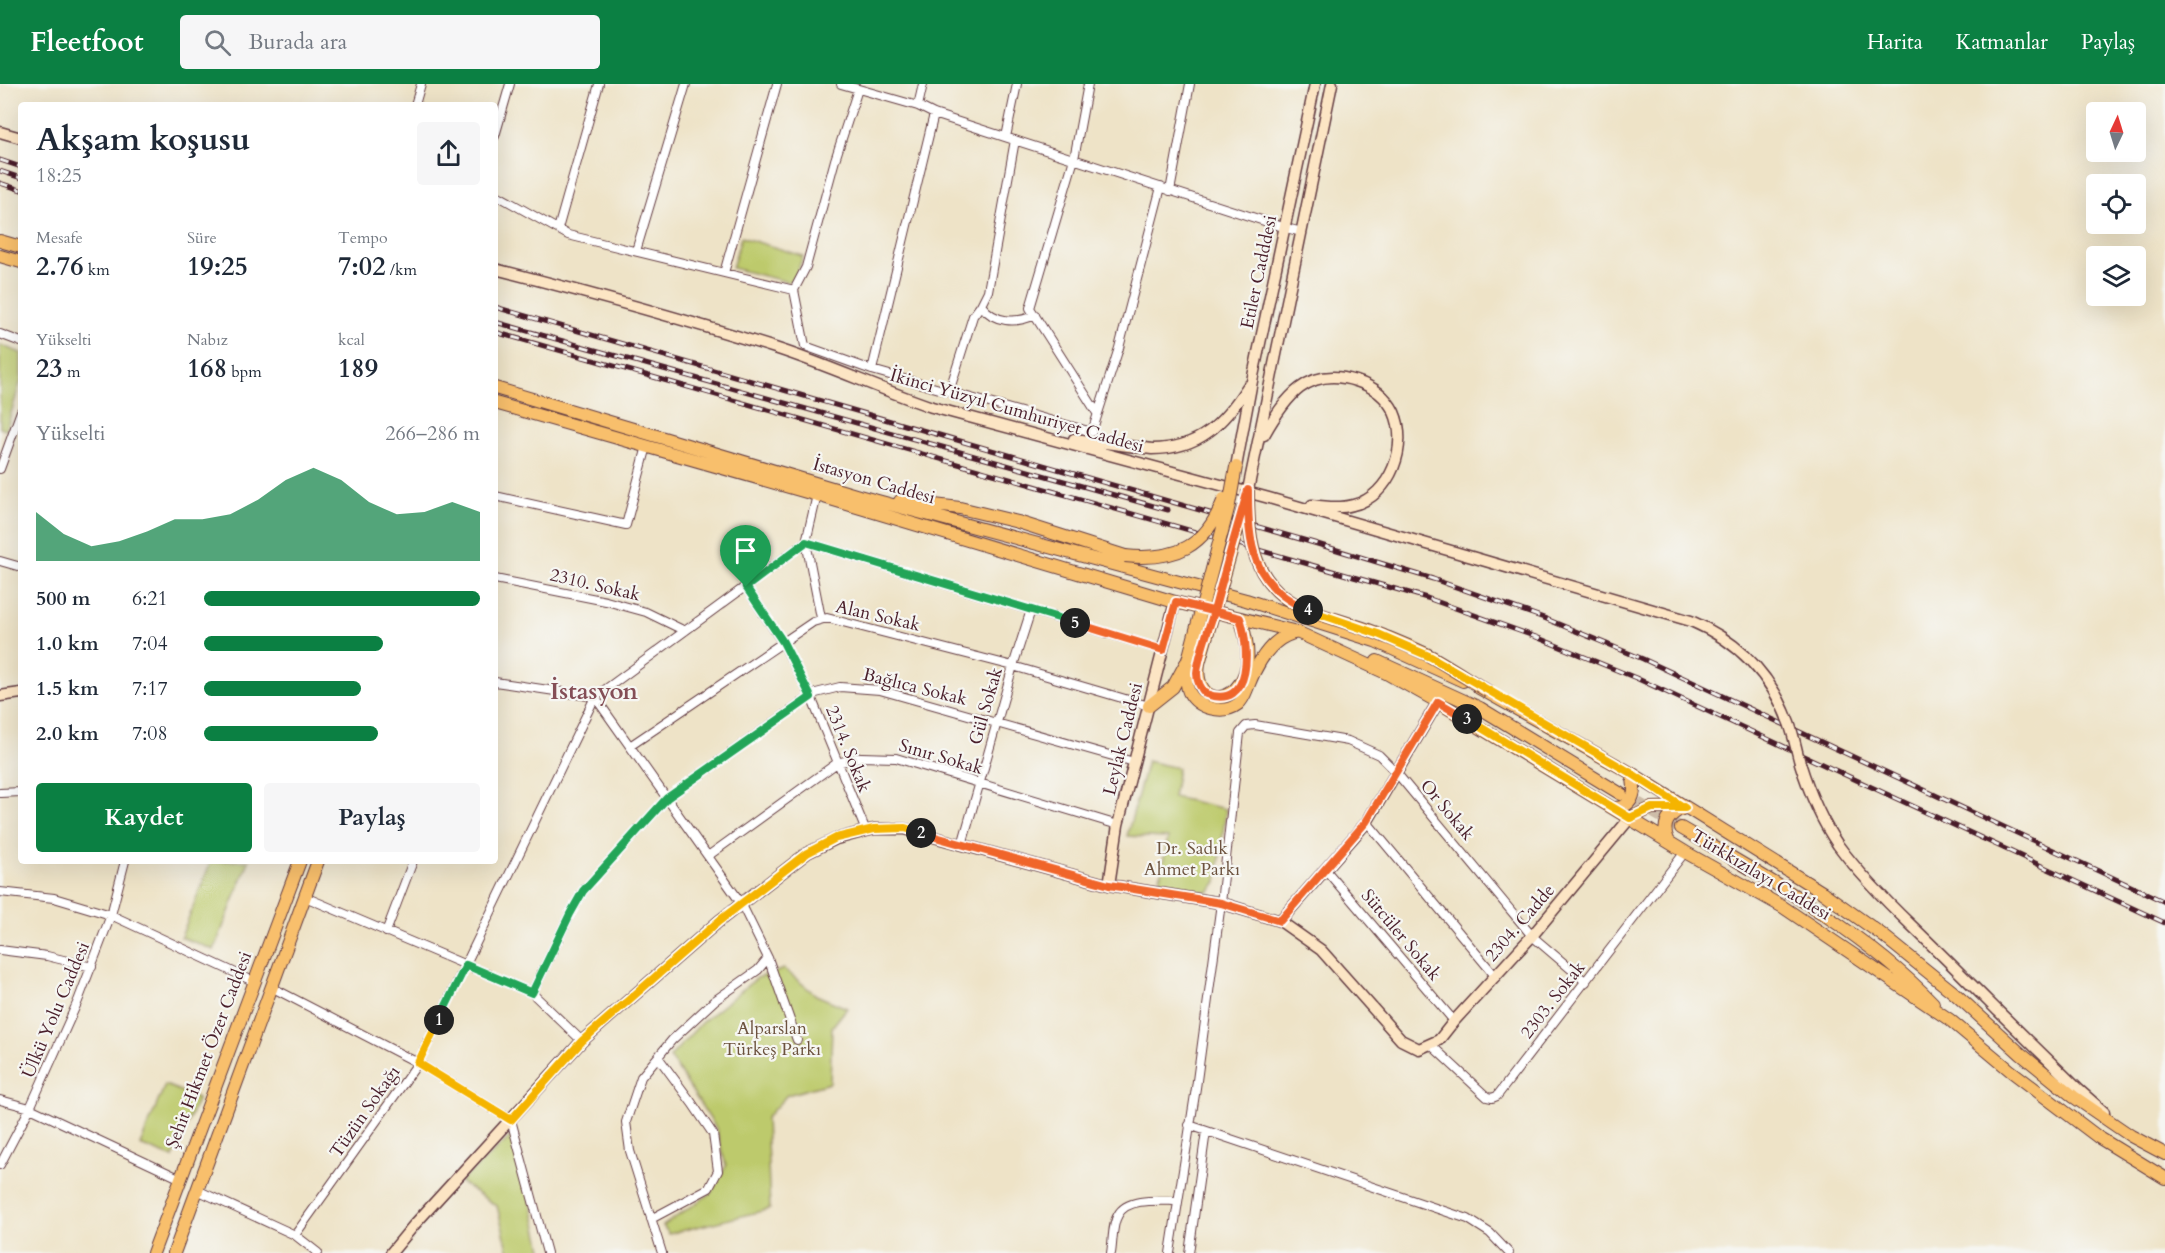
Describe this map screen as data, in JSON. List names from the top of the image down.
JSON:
{
  "streets": {
    "main road": [
      "Etiler Cadddesi",
      "İkinci Yüzyıl Cumhuriyet Caddesi",
      "İstasyon Caddesi",
      "Leylak Caddesi",
      "Türkkızılayı Caddesi",
      "2304. Cadde",
      "Şehit Hikmet Özer Caddesi"
    ],
    "street": [
      "2310. Sokak",
      "Alan Sokak",
      "Bağlıca Sokak",
      "Gül Sokak",
      "2314. Sokak",
      "Sınır Sokak",
      "Or Sokak",
      "Sütcüler Sokak",
      "2303. Sokak",
      "Ülkü Yolu Caddesi",
      "Tüzün Sokağı"
    ]
  },
  "crossings": [
    ["İkinci Yüzyıl Cumhuriyet Caddesi", "Türkkızılayı Caddesi"],
    ["İstasyon Caddesi", "Leylak Caddesi"],
    ["İstasyon Caddesi", "Türkkızılayı Caddesi"],
    ["2310. Sokak", "Tüzün Sokağı"],
    ["Alan Sokak", "Gül Sokak"],
    ["Alan Sokak", "Leylak Caddesi"],
    ["Alan Sokak", "2314. Sokak"],
    ["Bağlıca Sokak", "Gül Sokak"],
    ["Bağlıca Sokak", "Leylak Caddesi"],
    ["Bağlıca Sokak", "2314. Sokak"],
    ["Gül Sokak", "Sınır Sokak"],
    ["Leylak Caddesi", "Sınır Sokak"],
    ["Leylak Caddesi", "Türkkızılayı Caddesi"],
    ["2314. Sokak", "Sınır Sokak"],
    ["2314. Sokak", "Tüzün Sokağı"],
    ["Or Sokak", "2304. Cadde"],
    ["Or Sokak", "2303. Sokak"],
    ["Türkkızılayı Caddesi", "2304. Cadde"],
    ["Türkkızılayı Caddesi", "2303. Sokak"],
    ["2304. Cadde", "Sütcüler Sokak"],
    ["2304. Cadde", "2303. Sokak"]
  ],
  "districts": ["İstasyon"],
  "parks": ["Dr. Sadık Ahmet Parkı", "Alparslan Türkeş Parkı"],
  "north": "top",
  "page": {
    "header": "Fleetfoot",
    "search": "Burada ara",
    "nav": ["Harita", "Katmanlar", "Paylaş"],
    "heading": ["Akşam koşusu", "18:25"],
    "stats": [
      ["Mesafe", "2.76 km"],
      ["Süre", "19:25"],
      ["Tempo", "7:02 /km"],
      ["Yükselti", "23 m"],
      ["Nabız", "168 bpm"],
      ["kcal", "189"]
    ],
    "chart": ["Yükselti", "266–286 m"],
    "list": [
      {
        "name": "500 m",
        "note": "6:21"
      },
      {
        "name": "1.0 km",
        "note": "7:04"
      },
      {
        "name": "1.5 km",
        "note": "7:17"
      },
      {
        "name": "2.0 km",
        "note": "7:08"
      }
    ],
    "pins": [
      "4",
      "5",
      "3",
      "2",
      "1"
    ],
    "buttons": ["Kaydet", "Paylaş"]
  }
}
